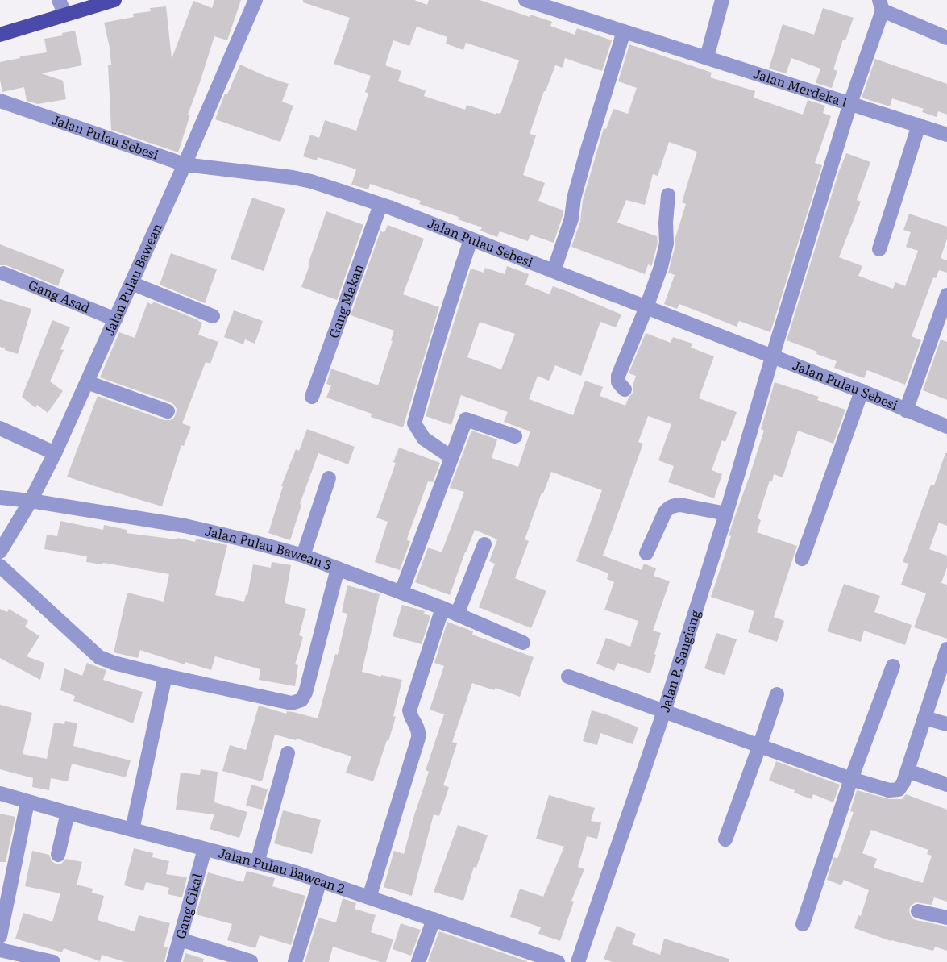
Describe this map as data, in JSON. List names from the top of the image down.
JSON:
{
  "streets": {
    "street": [
      "Jalan Merdeka 1",
      "Jalan Pulau Sebesi",
      "Jalan Pulau Bawean",
      "Gang Asad",
      "Gang Makan",
      "Jalan Pulau Bawean 3",
      "Jalan P. Sangiang",
      "Jalan Pulau Bawean 2",
      "Gang Cikal"
    ]
  },
  "crossings": [
    ["Jalan Merdeka 1", "Jalan Pulau Sebesi"],
    ["Jalan Merdeka 1", "Jalan P. Sangiang"],
    ["Jalan Pulau Sebesi", "Jalan Pulau Bawean"],
    ["Jalan Pulau Sebesi", "Gang Makan"],
    ["Jalan Pulau Sebesi", "Jalan P. Sangiang"],
    ["Jalan Pulau Bawean", "Gang Asad"],
    ["Jalan Pulau Bawean", "Jalan Pulau Bawean 3"],
    ["Jalan Pulau Bawean 2", "Gang Cikal"]
  ]
}
